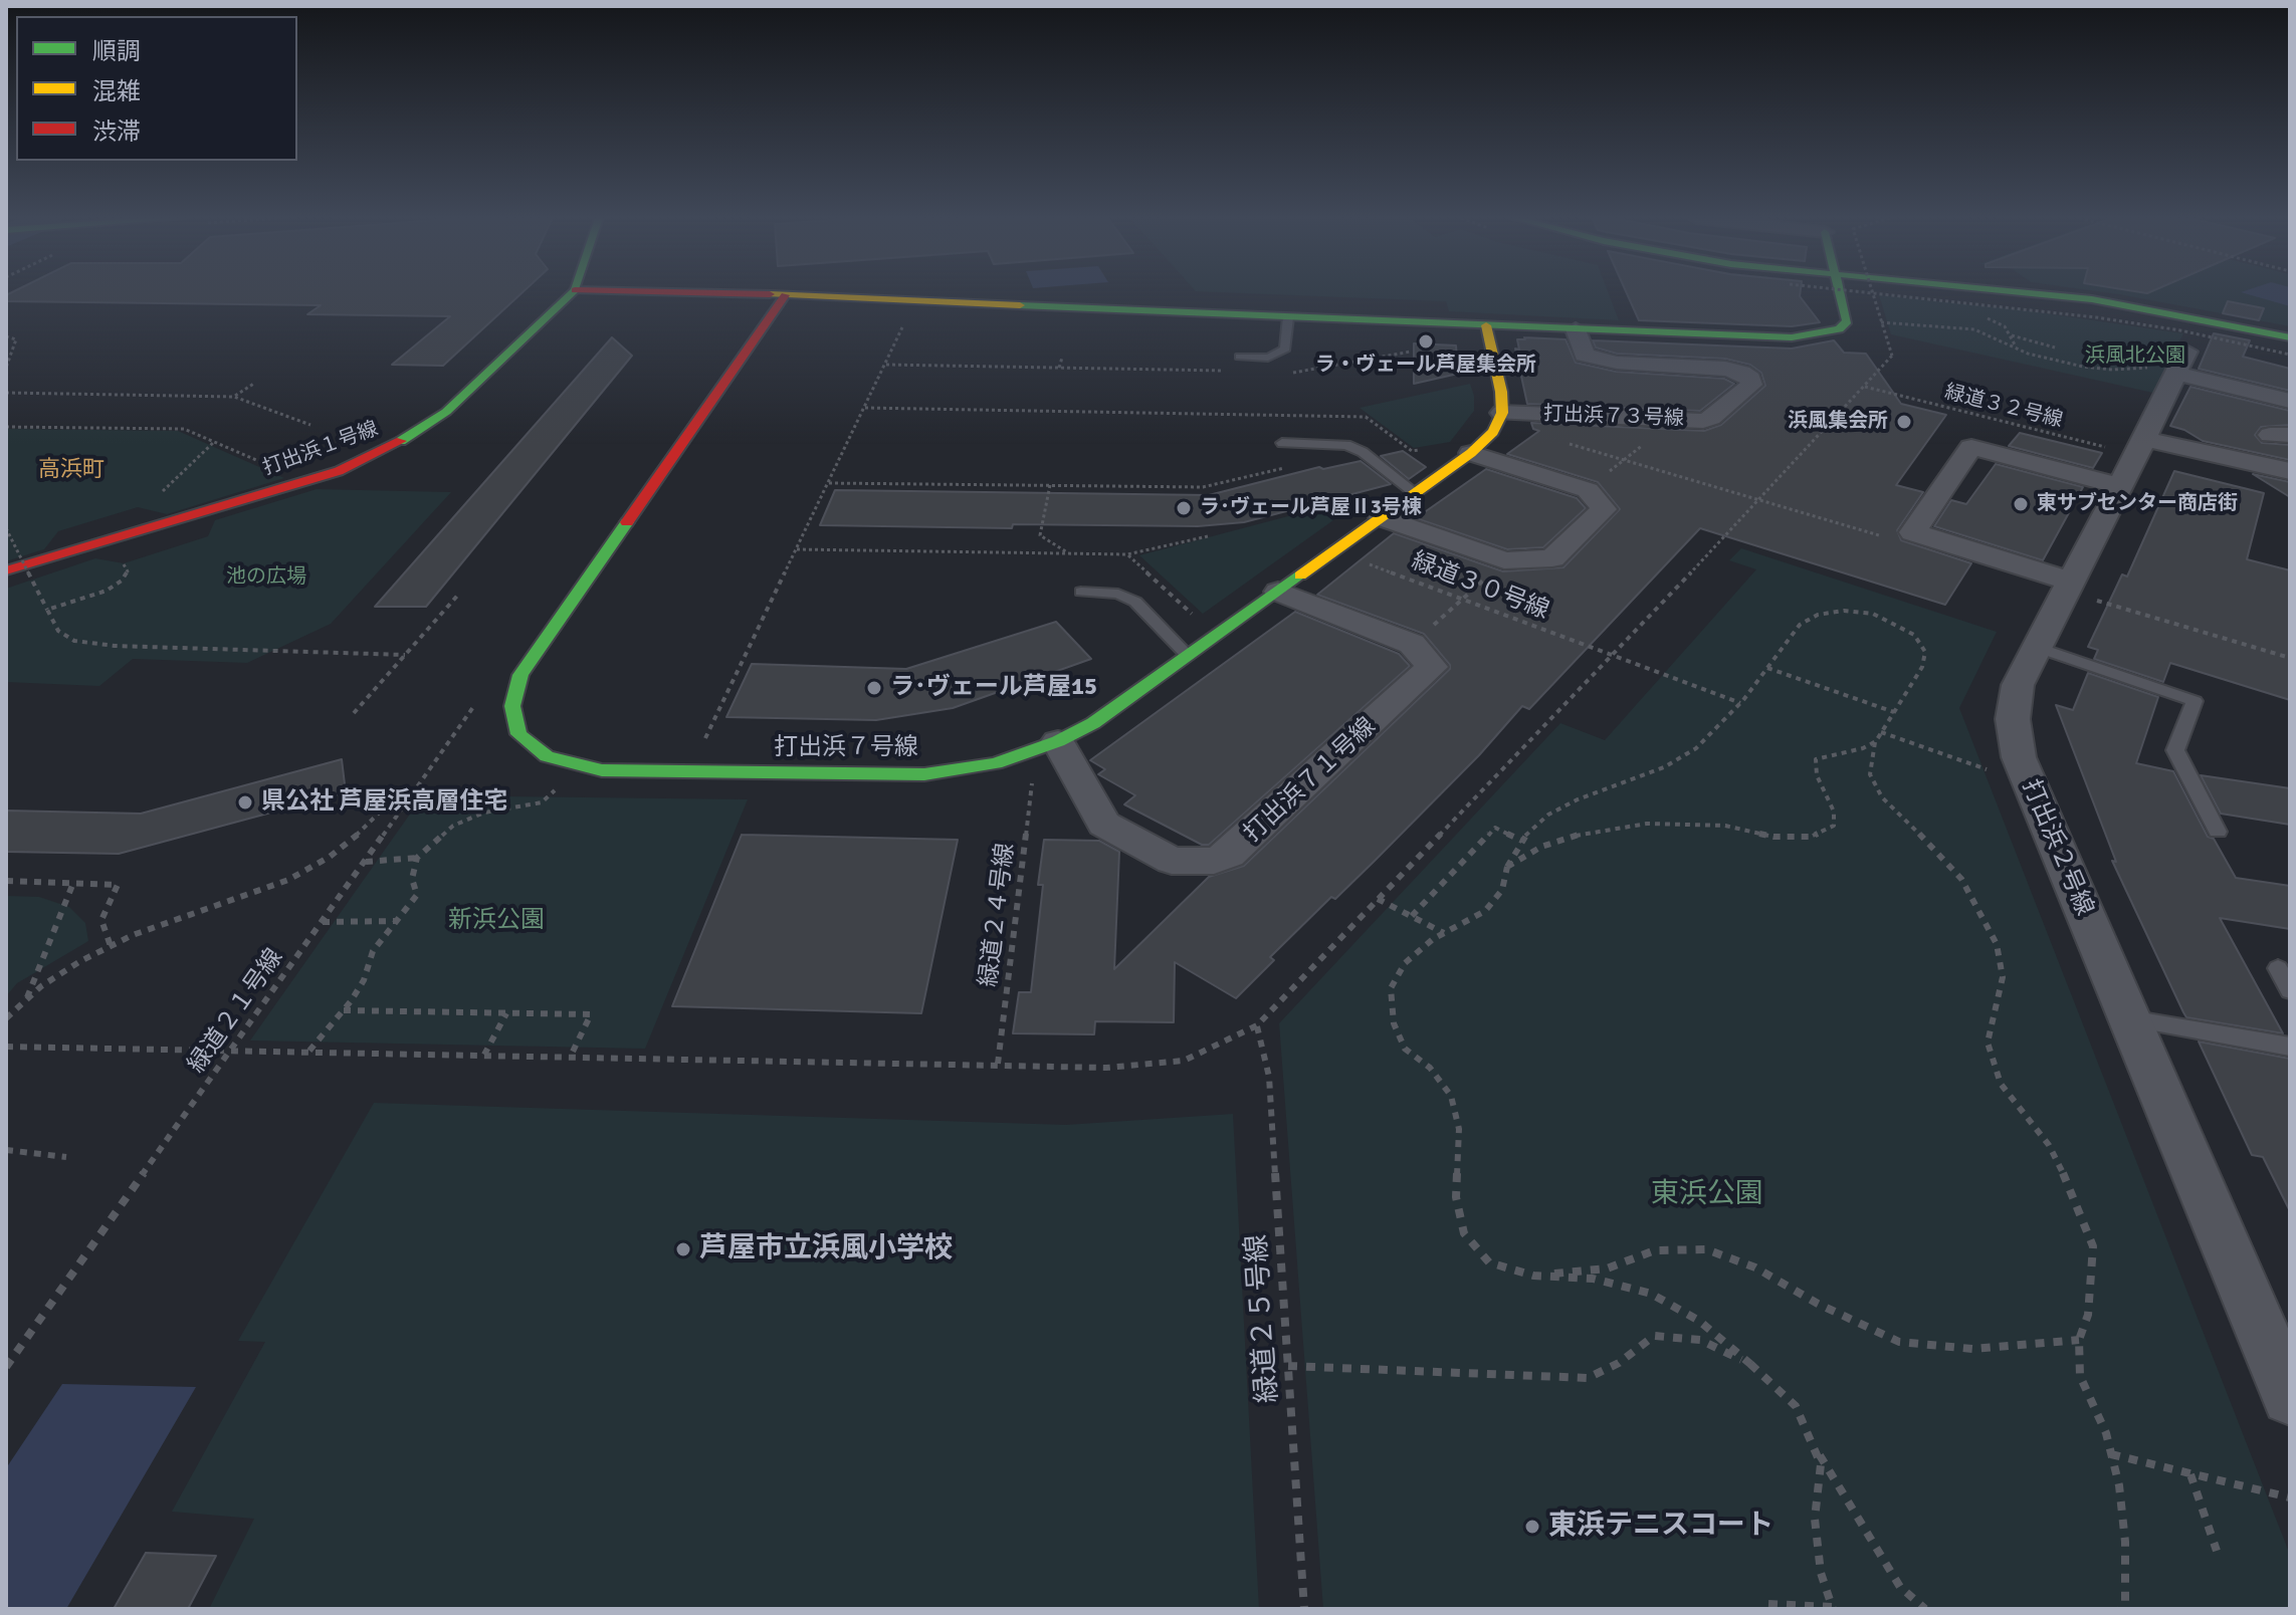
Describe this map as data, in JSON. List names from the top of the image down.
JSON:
{
  "streets": {
    "street": [
      "打出浜７３号線",
      "打出浜１号線",
      "打出浜７号線",
      "打出浜７１号線",
      "打出浜２号線"
    ],
    "path": [
      "緑道３２号線",
      "緑道３０号線",
      "緑道２４号線",
      "緑道２１号線",
      "緑道２５号線"
    ]
  },
  "crossings": [
    ["緑道３２号線", "打出浜２号線"],
    ["打出浜７３号線", "打出浜７号線"],
    ["緑道３０号線", "打出浜７号線"],
    ["打出浜７号線", "打出浜７１号線"]
  ],
  "districts": ["高浜町"],
  "parks": [
    "浜風北公園",
    "池の広場",
    "新浜公園",
    "東浜公園"
  ],
  "places": [
    "ラ・ヴェール芦屋集会所",
    "浜風集会所",
    "東サブセンター商店街",
    "ラ･ヴェール芦屋Ⅱ3号棟",
    "ラ･ヴェール芦屋15",
    "県公社 芦屋浜高層住宅",
    "芦屋市立浜風小学校",
    "東浜テニスコート"
  ],
  "legend": ["順調", "混雑", "渋滞"]
}
